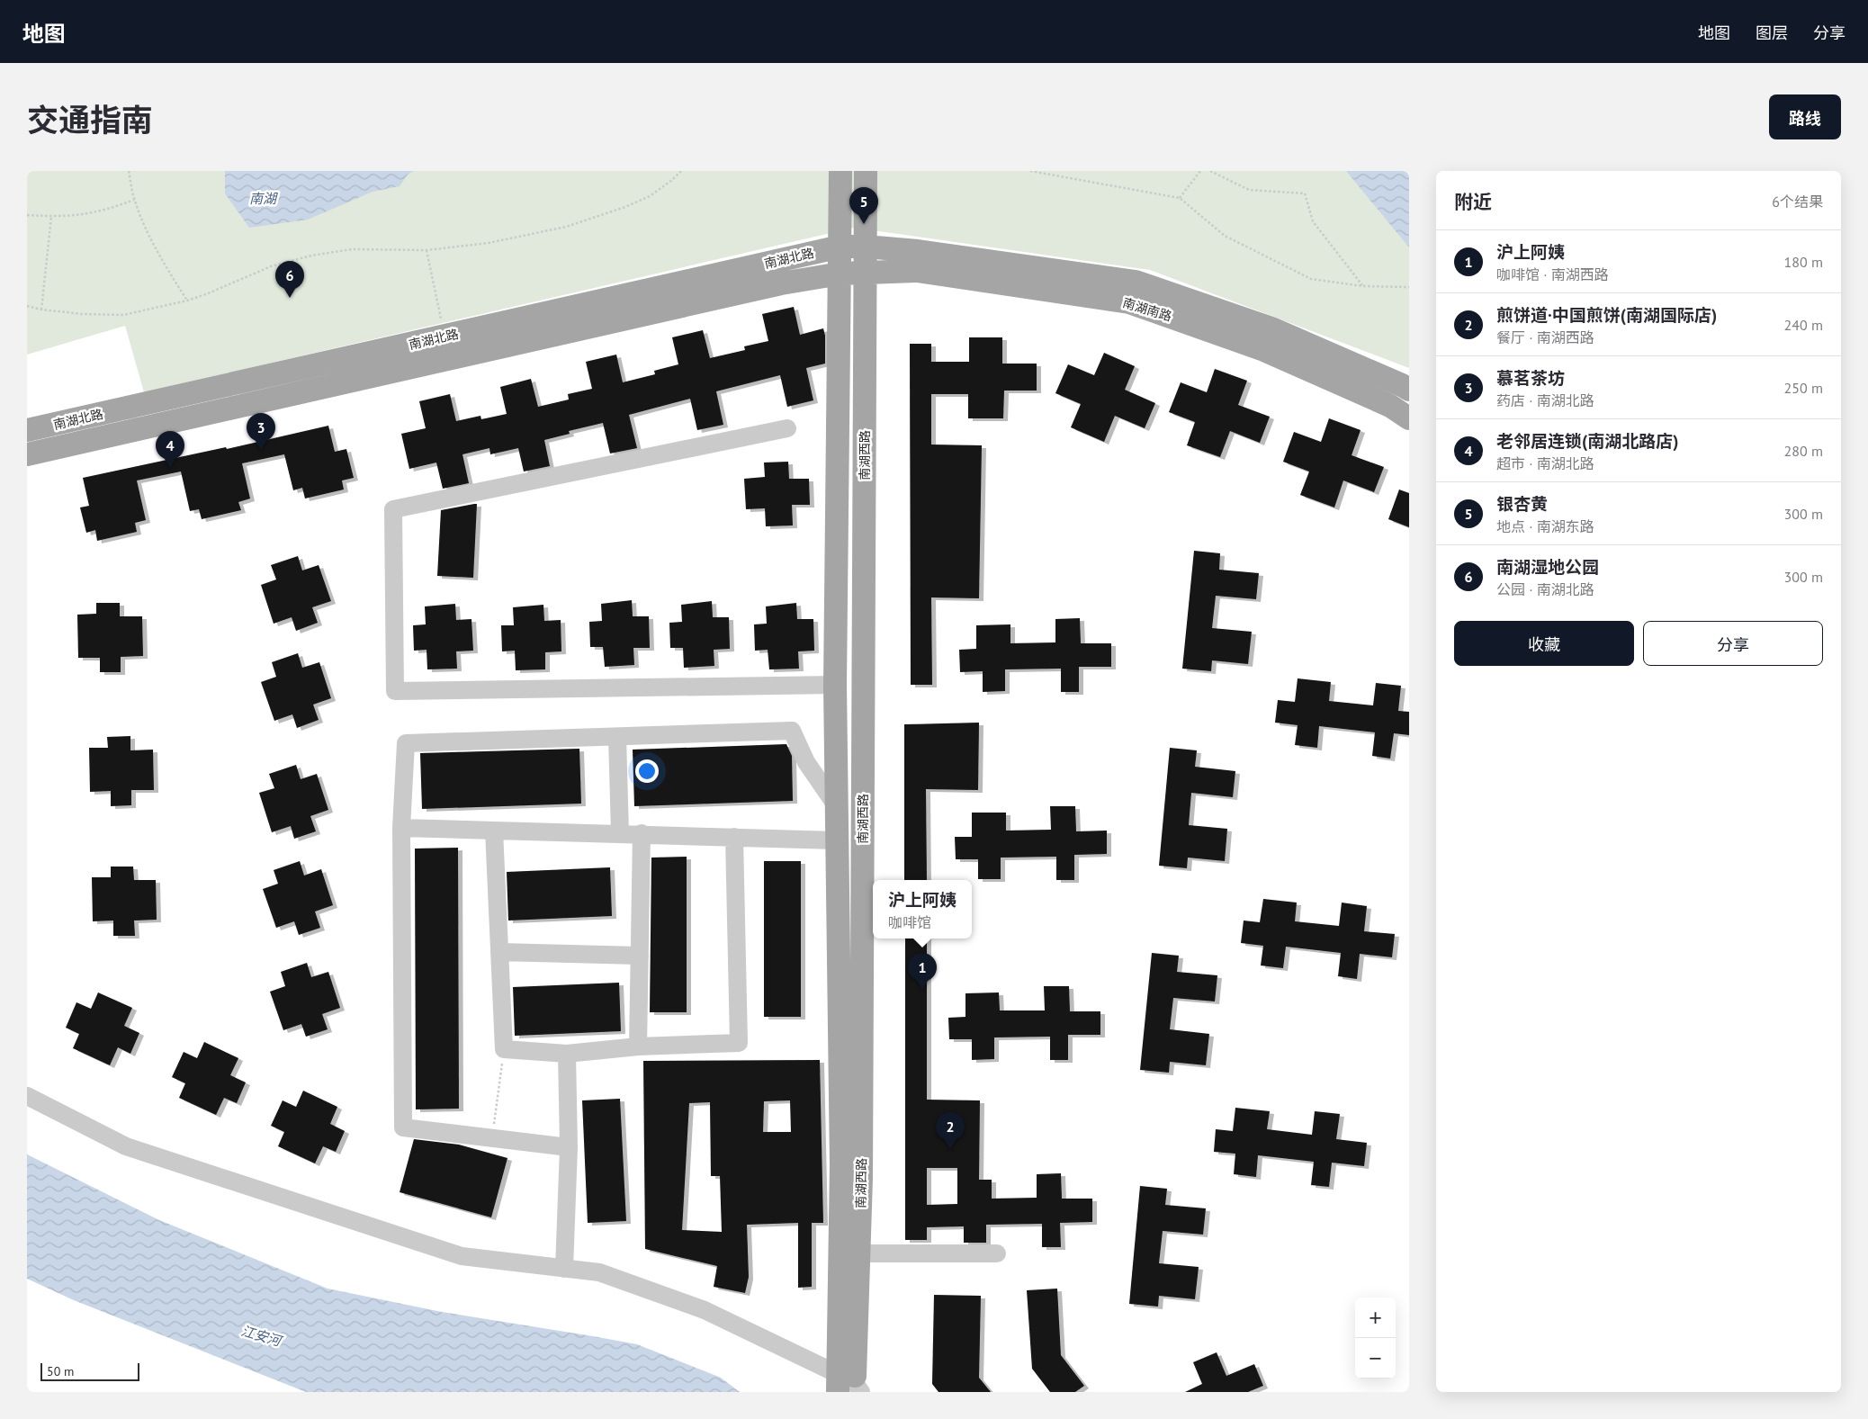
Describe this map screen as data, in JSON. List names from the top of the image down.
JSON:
{
  "streets": {
    "main road": ["南湖北路", "南湖南路", "南湖西路"]
  },
  "crossings": [
    ["南湖北路", "南湖南路"],
    ["南湖北路", "南湖西路"],
    ["南湖南路", "南湖西路"]
  ],
  "water": ["南湖", "江安河"],
  "scale_bar": "50 m",
  "page": {
    "header": "地图",
    "nav": ["地图", "图层", "分享"],
    "title": "交通指南",
    "buttons": [
      "路线",
      ["收藏", "分享"]
    ],
    "heading": ["附近", "6个结果"],
    "pins": [
      "5",
      "6",
      "3",
      "4",
      "1",
      "2"
    ],
    "list": [
      {
        "mark": "1",
        "name": "沪上阿姨",
        "note": "咖啡馆 · 南湖西路",
        "value": "180 m"
      },
      {
        "mark": "2",
        "name": "煎饼道·中国煎饼(南湖国际店)",
        "note": "餐厅 · 南湖西路",
        "value": "240 m"
      },
      {
        "mark": "3",
        "name": "慕茗茶坊",
        "note": "药店 · 南湖北路",
        "value": "250 m"
      },
      {
        "mark": "4",
        "name": "老邻居连锁(南湖北路店)",
        "note": "超市 · 南湖北路",
        "value": "280 m"
      },
      {
        "mark": "5",
        "name": "银杏黄",
        "note": "地点 · 南湖东路",
        "value": "300 m"
      },
      {
        "mark": "6",
        "name": "南湖湿地公园",
        "note": "公园 · 南湖北路",
        "value": "300 m"
      }
    ],
    "popup": ["沪上阿姨", "咖啡馆"],
    "map_buttons": ["+", "−"],
    "scale": "50 m"
  }
}
